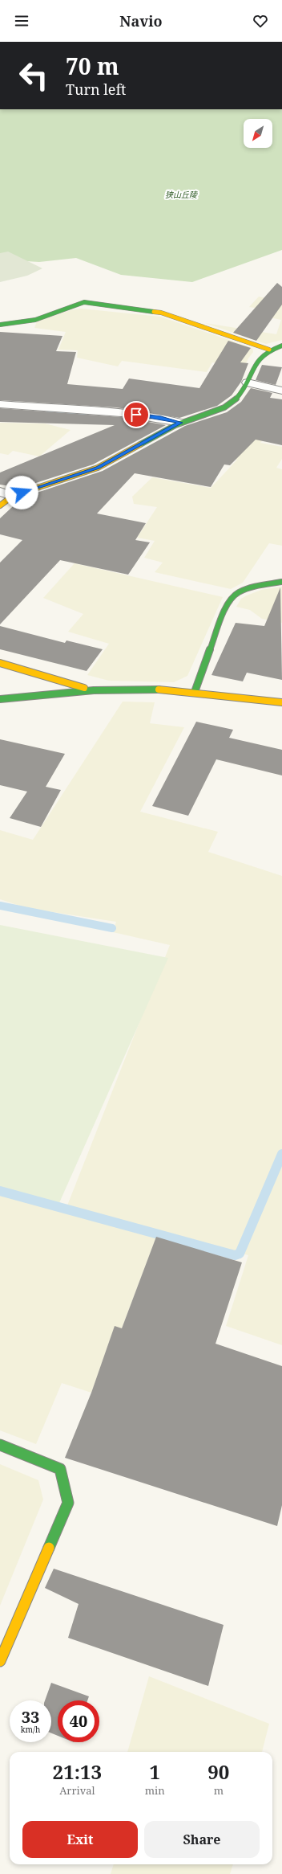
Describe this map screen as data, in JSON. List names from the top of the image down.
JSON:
{
  "parks": ["狭山丘陵"],
  "north": "bottom left",
  "page": {
    "header": "Navio",
    "turn": ["70 m", "Turn left"],
    "speed": "33 km/h",
    "limit": "40",
    "eta": [
      "21:13",
      "Arrival",
      "1",
      "min",
      "90",
      "m"
    ],
    "buttons": ["Exit", "Share"]
  }
}
